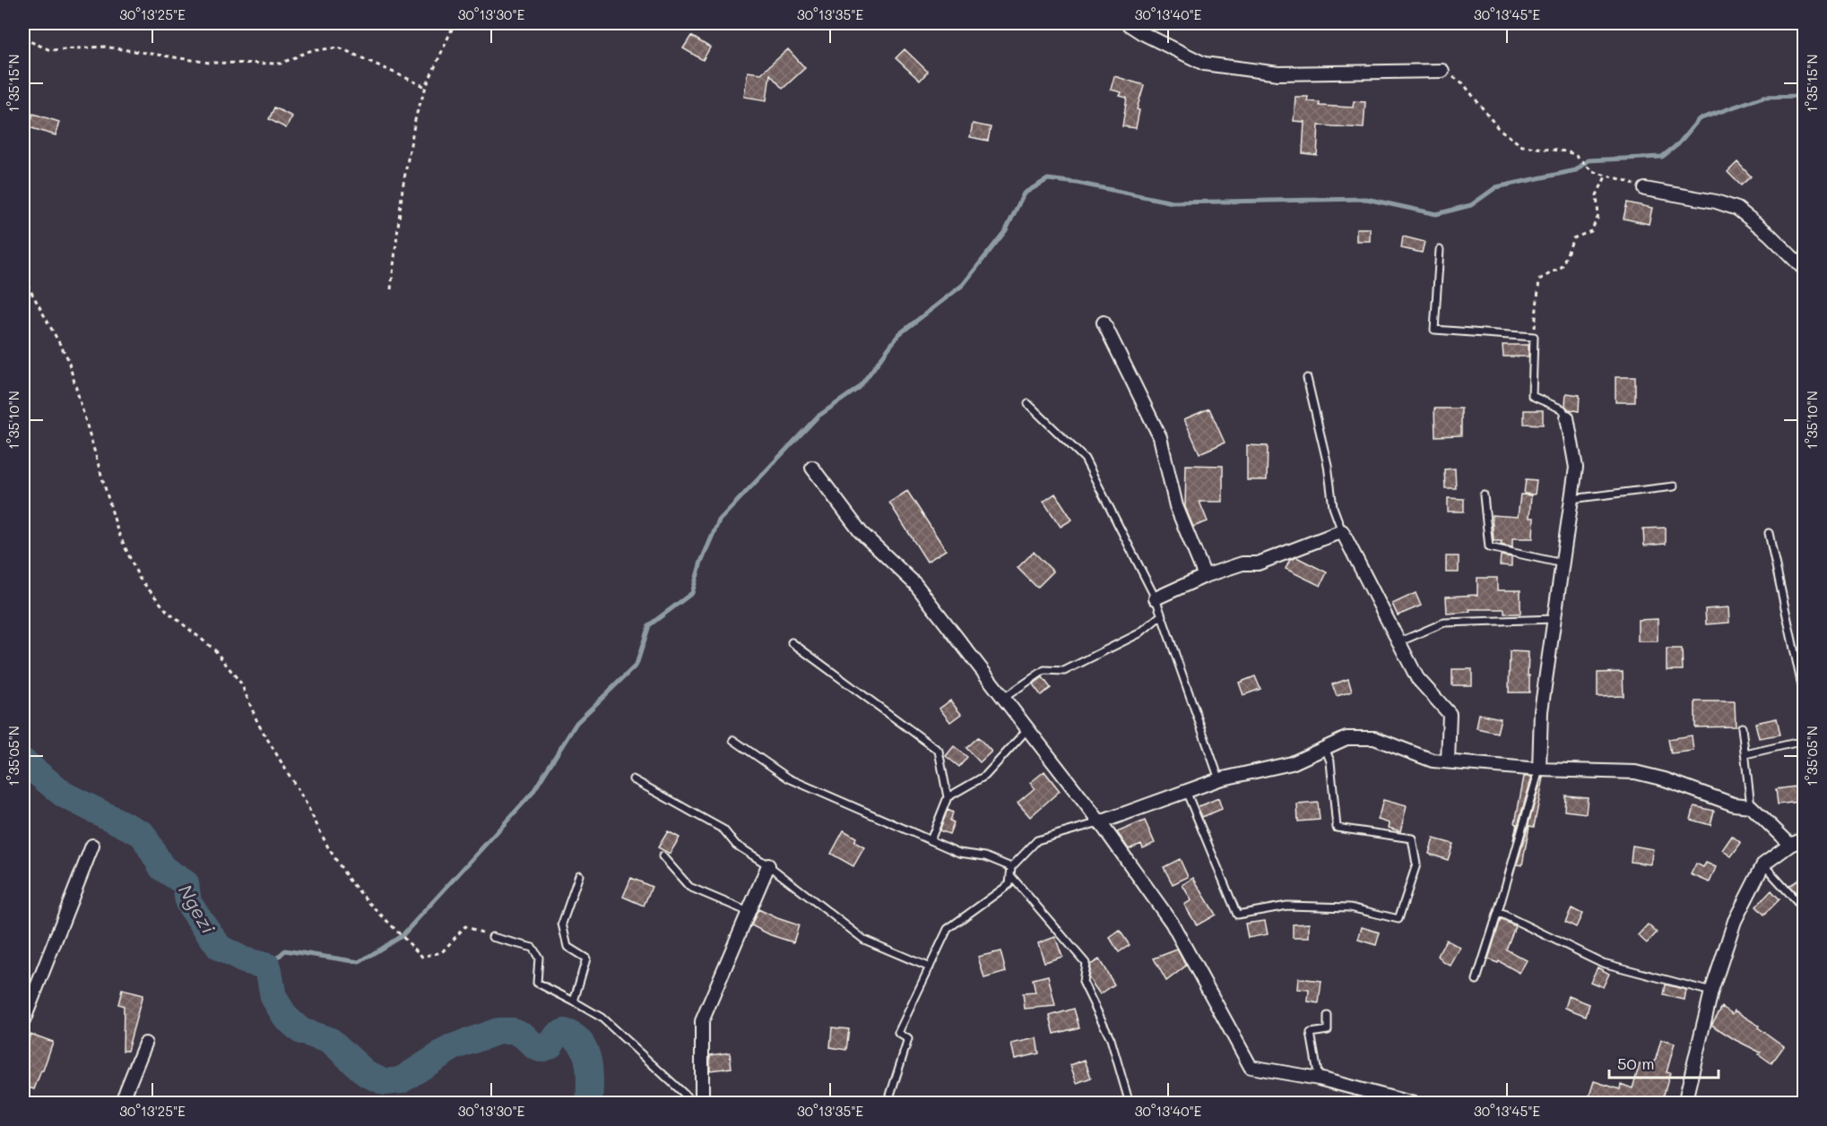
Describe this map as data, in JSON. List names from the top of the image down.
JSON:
{
  "water": ["Ngezi"],
  "scale_bar": "50 m",
  "coordinates": [
    "30°13'25\"E",
    "30°13'30\"E",
    "30°13'35\"E",
    "30°13'40\"E",
    "30°13'45\"E",
    "1°35'15\"N",
    "1°35'10\"N",
    "1°35'05\"N"
  ]
}
